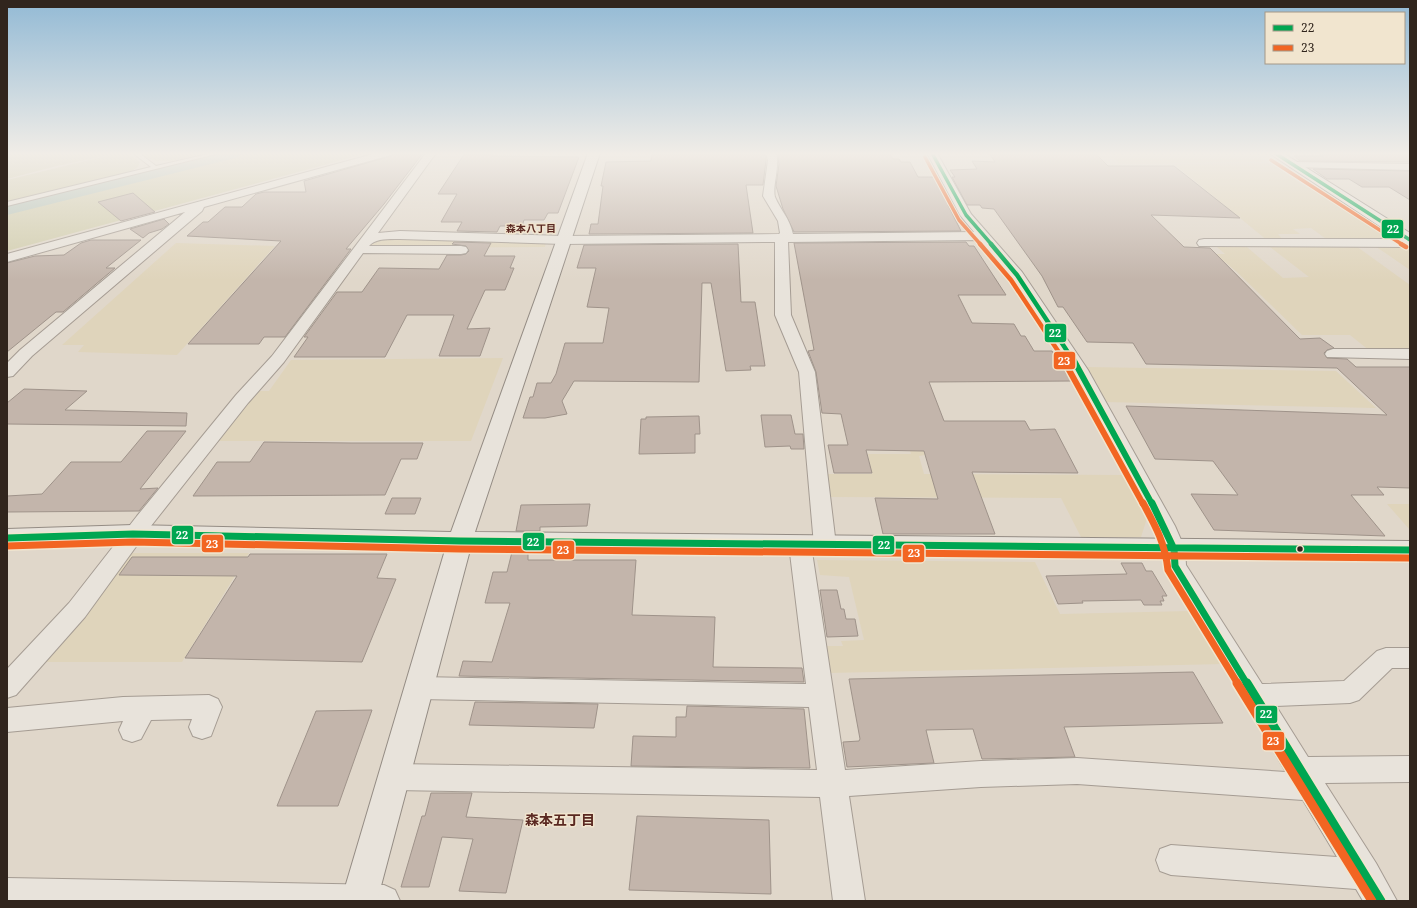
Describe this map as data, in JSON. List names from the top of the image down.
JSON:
{
  "districts": ["森本八丁目", "森本五丁目"],
  "lines": ["transit line 22", "transit line 23"],
  "legend": ["22", "23"]
}
